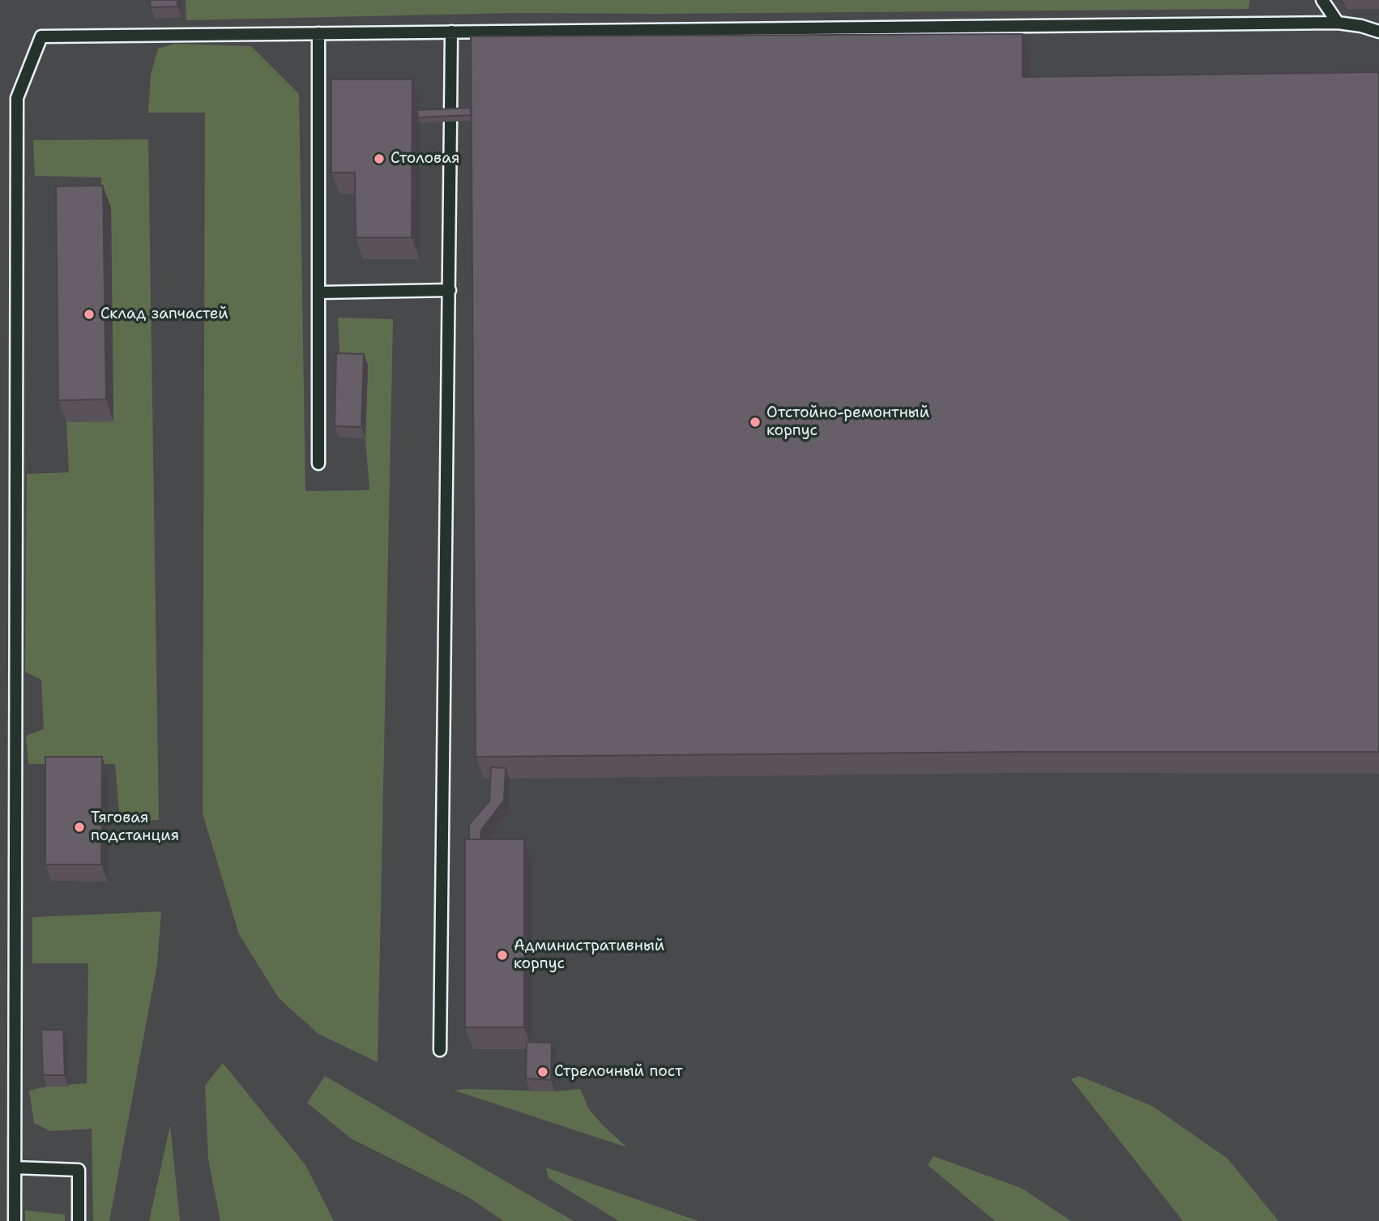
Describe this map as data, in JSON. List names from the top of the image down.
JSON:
{
  "places": [
    "Столовая",
    "Склад запчастей",
    "Отстойно-ремонтный корпус",
    "Тяговая подстанция",
    "Административный корпус",
    "Стрелочный пост"
  ]
}
